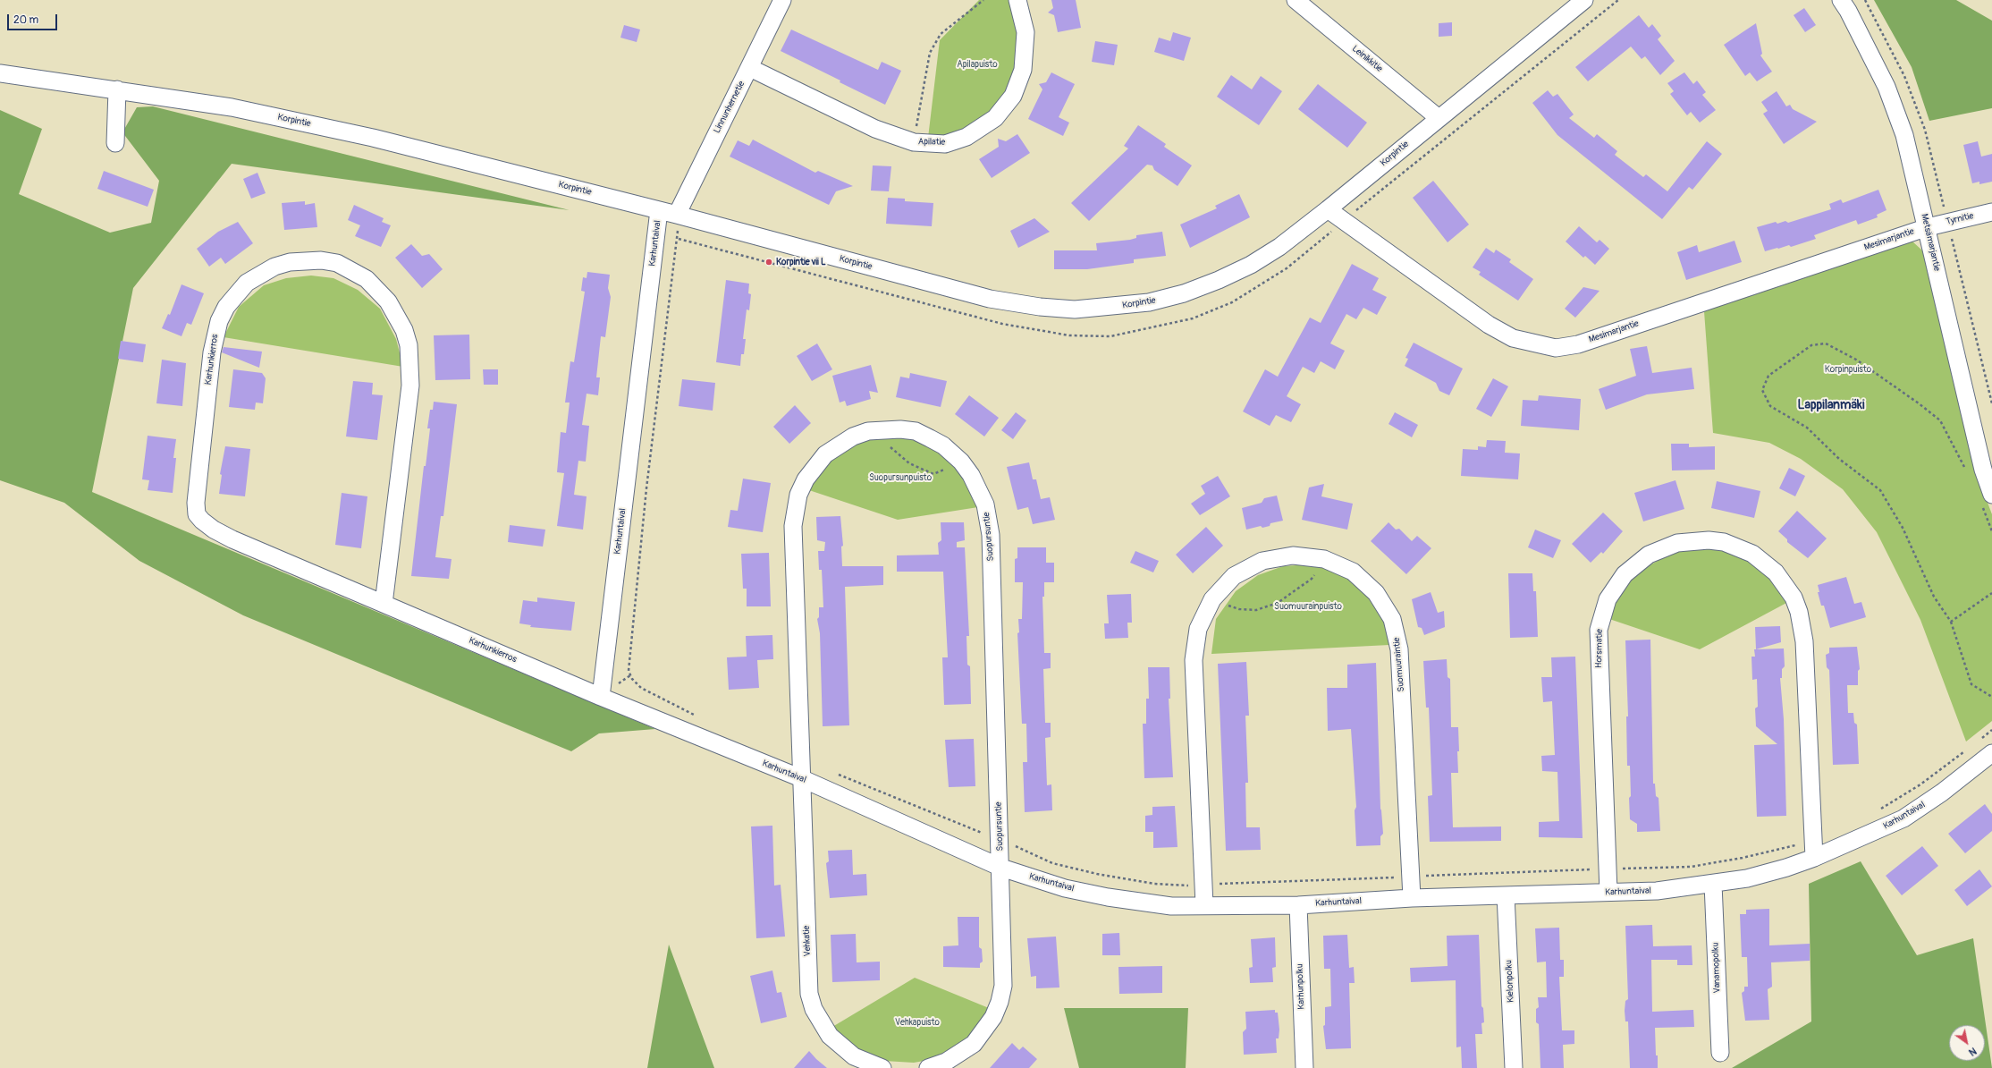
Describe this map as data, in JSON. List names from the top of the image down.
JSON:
{
  "streets": {
    "street": [
      "Leinikkitie",
      "Linnunhernetie",
      "Korpintie",
      "Apilatie",
      "Tyrnitie",
      "Mesimarjantie",
      "Metsämarjantie",
      "Karhuntaival",
      "Karhunkierros",
      "Suopursuntie",
      "Horsmatie",
      "Suomuuraintie",
      "Vehkatie",
      "Vanamopolku",
      "Kielonpolku",
      "Karhunpolku"
    ]
  },
  "crossings": [
    ["Leinikkitie", "Korpintie"],
    ["Linnunhernetie", "Korpintie"],
    ["Linnunhernetie", "Apilatie"],
    ["Korpintie", "Mesimarjantie"],
    ["Korpintie", "Karhuntaival"],
    ["Tyrnitie", "Mesimarjantie"],
    ["Tyrnitie", "Metsämarjantie"],
    ["Mesimarjantie", "Metsämarjantie"],
    ["Karhuntaival", "Karhunkierros"],
    ["Karhuntaival", "Suopursuntie"],
    ["Karhuntaival", "Horsmatie"],
    ["Karhuntaival", "Suomuuraintie"],
    ["Karhuntaival", "Vehkatie"],
    ["Karhuntaival", "Vanamopolku"],
    ["Karhuntaival", "Kielonpolku"],
    ["Karhuntaival", "Karhunpolku"],
    ["Suopursuntie", "Vehkatie"]
  ],
  "districts": ["Lappilanmäki"],
  "parks": [
    "Apilapuisto",
    "Korpinpuisto",
    "Suopursunpuisto",
    "Suomuurainpuisto",
    "Vehkapuisto"
  ],
  "places": ["Korpintie vii L"],
  "scale_bar": "20 m",
  "north": "bottom right"
}
